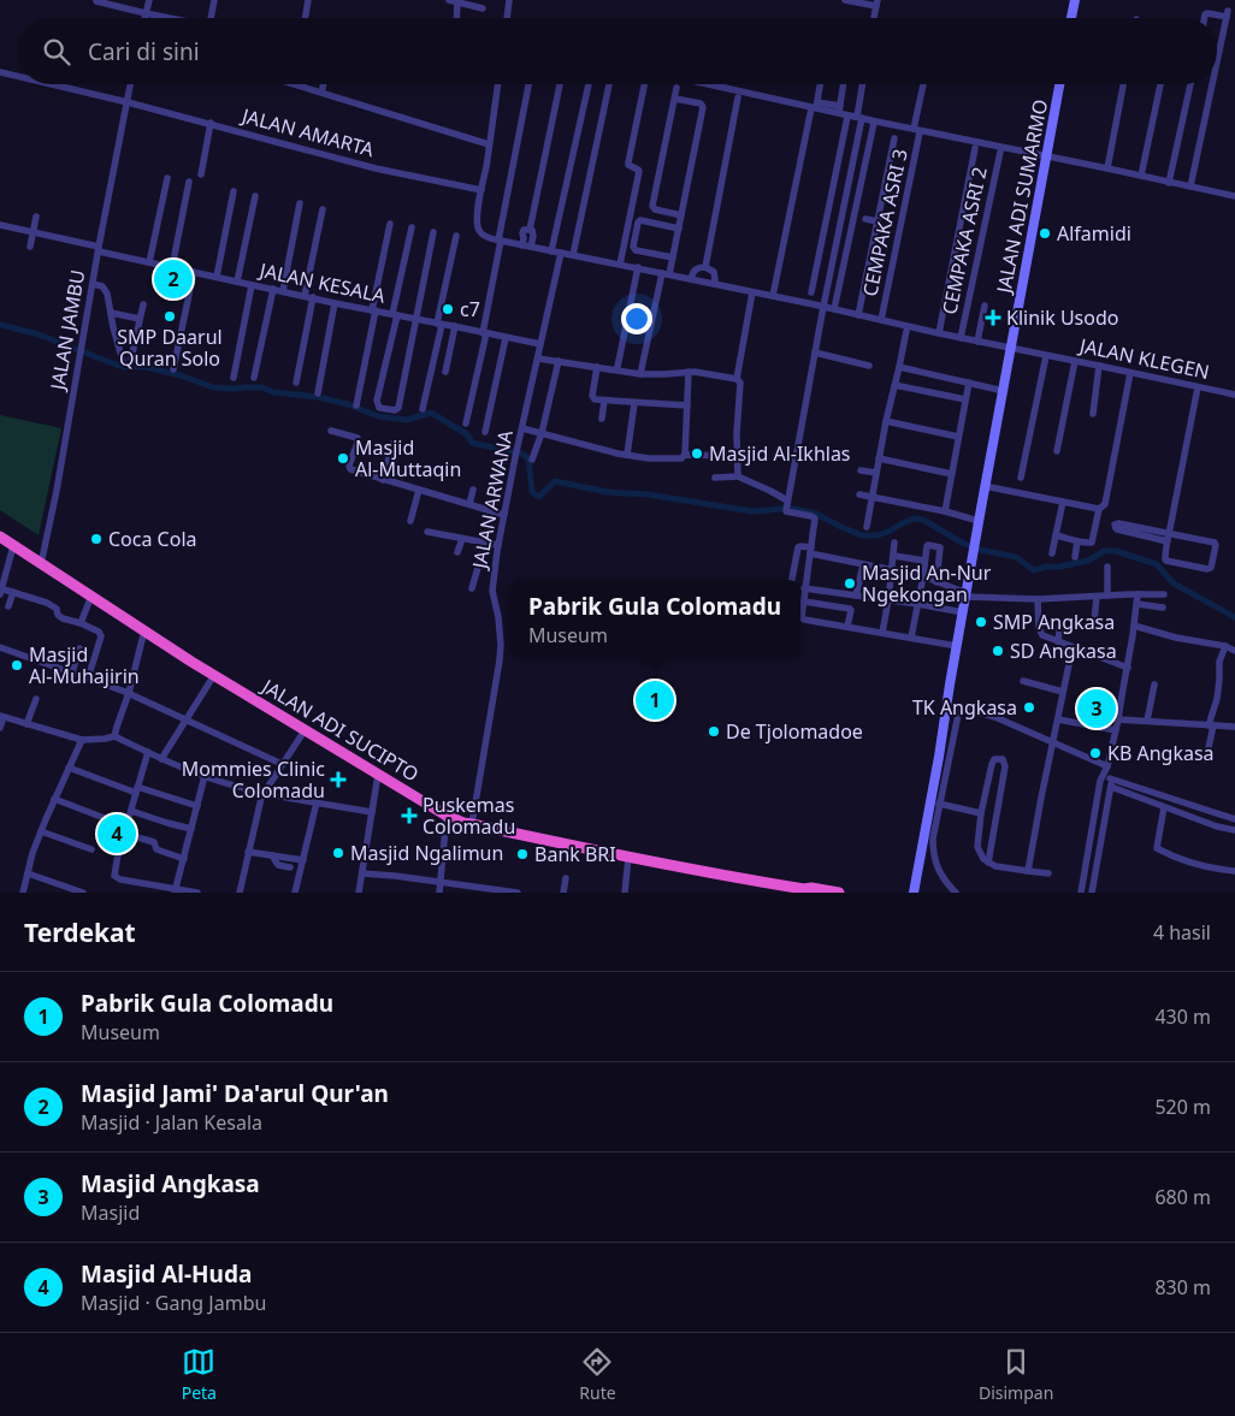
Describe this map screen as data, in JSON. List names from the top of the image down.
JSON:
{
  "streets": {
    "highway": ["JALAN ADI SUCIPTO"],
    "main road": ["JALAN ADI SUMARMO"],
    "street": [
      "JALAN AMARTA",
      "CEMPAKA ASRI 3",
      "CEMPAKA ASRI 2",
      "JALAN KESALA",
      "JALAN JAMBU",
      "JALAN KLEGEN",
      "JALAN ARWANA"
    ]
  },
  "crossings": [
    ["JALAN AMARTA", "JALAN JAMBU"],
    ["JALAN ADI SUMARMO", "JALAN KLEGEN"],
    ["CEMPAKA ASRI 3", "JALAN KLEGEN"],
    ["CEMPAKA ASRI 2", "JALAN KLEGEN"],
    ["JALAN KESALA", "JALAN JAMBU"],
    ["JALAN KESALA", "JALAN ARWANA"],
    ["JALAN JAMBU", "JALAN ADI SUCIPTO"],
    ["JALAN KLEGEN", "JALAN ARWANA"],
    ["JALAN ARWANA", "JALAN ADI SUCIPTO"]
  ],
  "places": {
    "other": [
      "Alfamidi",
      "c7",
      "SMP Daarul Quran Solo",
      "Masjid Al-Ikhlas",
      "Masjid Al-Muttaqin",
      "Coca Cola",
      "Masjid An-Nur Ngekongan",
      "SMP Angkasa",
      "SD Angkasa",
      "Masjid Al-Muhajirin",
      "TK Angkasa",
      "De Tjolomadoe",
      "KB Angkasa",
      "Masjid Ngalimun",
      "Bank BRI"
    ],
    "health": ["Klinik Usodo", "Mommies Clinic Colomadu", "Puskemas Colomadu"]
  },
  "page": {
    "search": "Cari di sini",
    "pins": [
      "2",
      "1",
      "3",
      "4"
    ],
    "popup": ["Pabrik Gula Colomadu", "Museum"],
    "heading": ["Terdekat", "4 hasil"],
    "list": [
      {
        "mark": "1",
        "name": "Pabrik Gula Colomadu",
        "note": "Museum",
        "value": "430 m"
      },
      {
        "mark": "2",
        "name": "Masjid Jami' Da'arul Qur'an",
        "note": "Masjid · Jalan Kesala",
        "value": "520 m"
      },
      {
        "mark": "3",
        "name": "Masjid Angkasa",
        "note": "Masjid",
        "value": "680 m"
      },
      {
        "mark": "4",
        "name": "Masjid Al-Huda",
        "note": "Masjid · Gang Jambu",
        "value": "830 m"
      }
    ],
    "nav": ["Peta", "Rute", "Disimpan"]
  }
}
